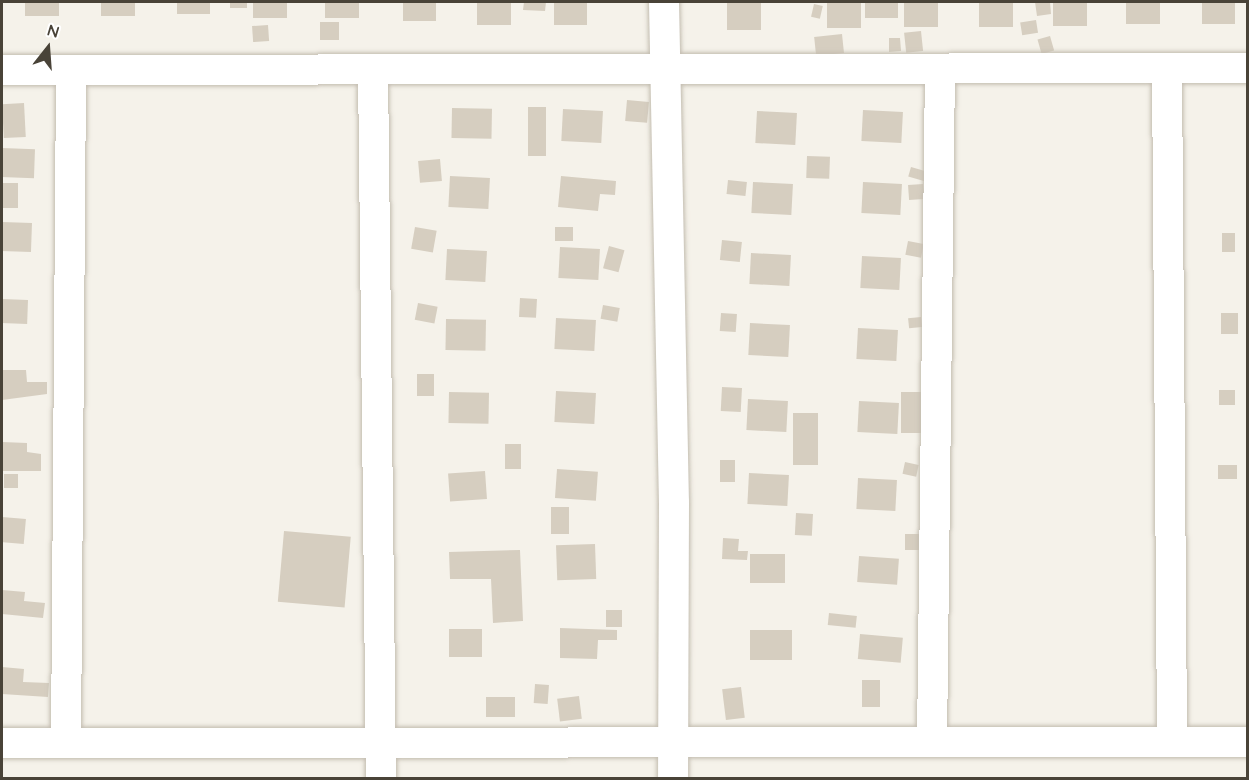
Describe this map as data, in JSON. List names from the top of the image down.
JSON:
{
  "north": "top"
}
